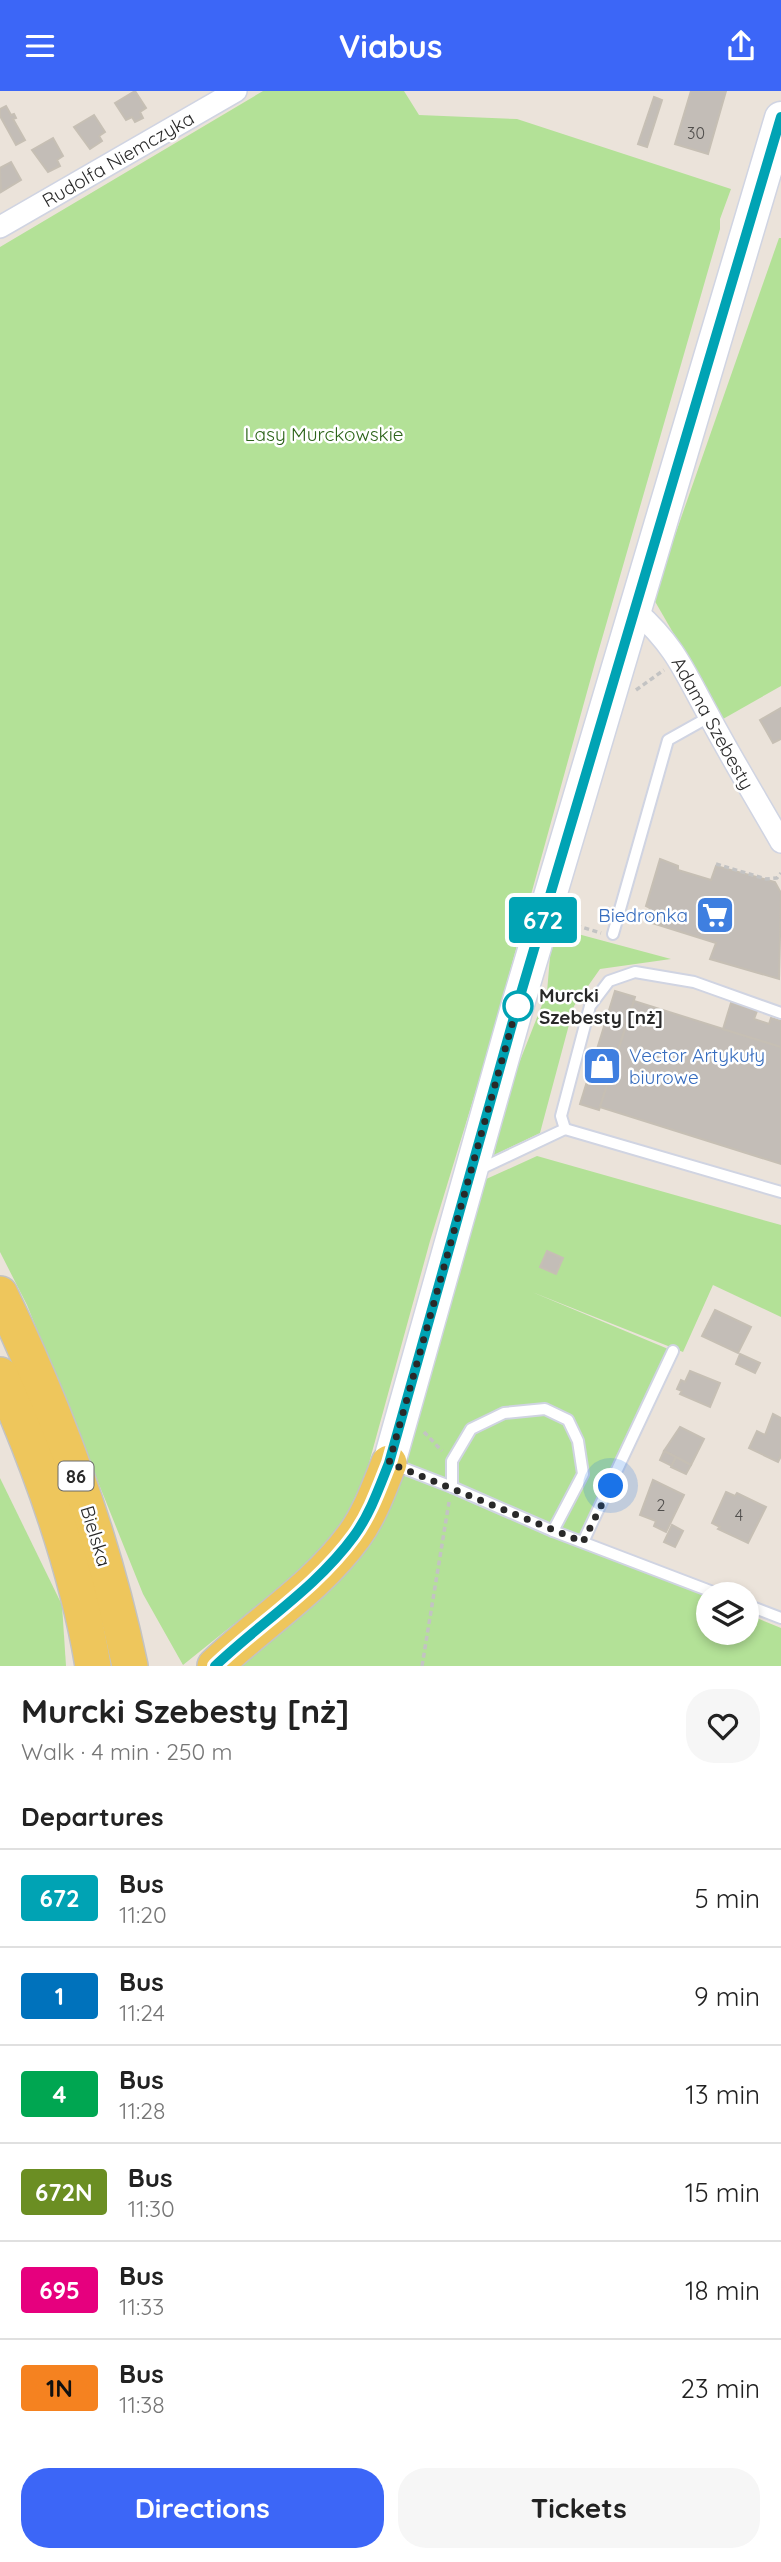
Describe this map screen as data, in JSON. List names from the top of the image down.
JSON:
{
  "streets": {
    "main road": ["86", "Bielska"],
    "street": ["Rudolfa Niemczyka", "Adama Szebesty"]
  },
  "parks": ["Lasy Murckowskie"],
  "places": {
    "supermarket": ["Biedronka"],
    "other": ["Murcki Szebesty [nż]"],
    "shop": ["Vector Artykuły biurowe"]
  },
  "lines": ["bus line 672"],
  "house_numbers": ["30", "2", "4"],
  "page": {
    "header": "Viabus",
    "on_map": "672",
    "heading": [
      ["Murcki Szebesty [nż]", "Walk · 4 min · 250 m"],
      "Departures"
    ],
    "list": [
      {
        "mark": "672",
        "name": "Bus",
        "note": "11:20",
        "value": "5 min"
      },
      {
        "mark": "1",
        "name": "Bus",
        "note": "11:24",
        "value": "9 min"
      },
      {
        "mark": "4",
        "name": "Bus",
        "note": "11:28",
        "value": "13 min"
      },
      {
        "mark": "672N",
        "name": "Bus",
        "note": "11:30",
        "value": "15 min"
      },
      {
        "mark": "695",
        "name": "Bus",
        "note": "11:33",
        "value": "18 min"
      },
      {
        "mark": "1N",
        "name": "Bus",
        "note": "11:38",
        "value": "23 min"
      }
    ],
    "buttons": ["Directions", "Tickets"]
  }
}
